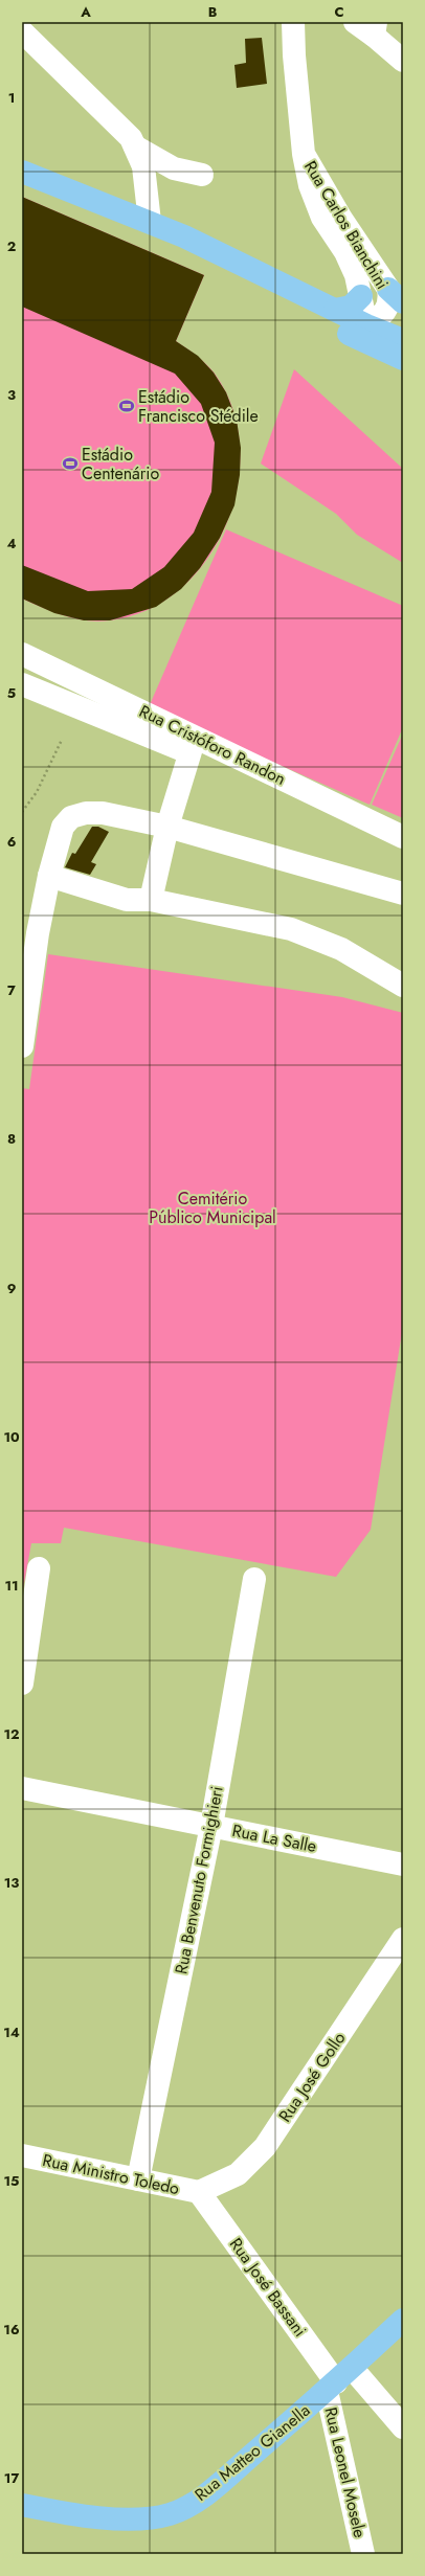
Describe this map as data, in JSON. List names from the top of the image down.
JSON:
{
  "streets": {
    "main road": ["Rua Matteo Gianella"],
    "street": [
      "Rua Carlos Bianchini",
      "Rua Cristóforo Randon",
      "Rua La Salle",
      "Rua Benvenuto Formighieri",
      "Rua José Gollo",
      "Rua Ministro Toledo",
      "Rua José Bassani",
      "Rua Leonel Mosele"
    ]
  },
  "crossings": [
    ["Rua La Salle", "Rua Benvenuto Formighieri"],
    ["Rua Benvenuto Formighieri", "Rua Ministro Toledo"],
    ["Rua José Gollo", "Rua Ministro Toledo"],
    ["Rua José Gollo", "Rua José Bassani"],
    ["Rua Ministro Toledo", "Rua José Bassani"],
    ["Rua José Bassani", "Rua Matteo Gianella"],
    ["Rua José Bassani", "Rua Leonel Mosele"],
    ["Rua Matteo Gianella", "Rua Leonel Mosele"]
  ],
  "parks": ["Cemitério Público Municipal"],
  "places": {
    "sports": ["Estádio Francisco Stédile", "Estádio Centenário"]
  },
  "grid": {
    "columns": ["A", "B", "C"],
    "rows": [
      "1",
      "2",
      "3",
      "4",
      "5",
      "6",
      "7",
      "8",
      "9",
      "10",
      "11",
      "12",
      "13",
      "14",
      "15",
      "16",
      "17"
    ]
  }
}
